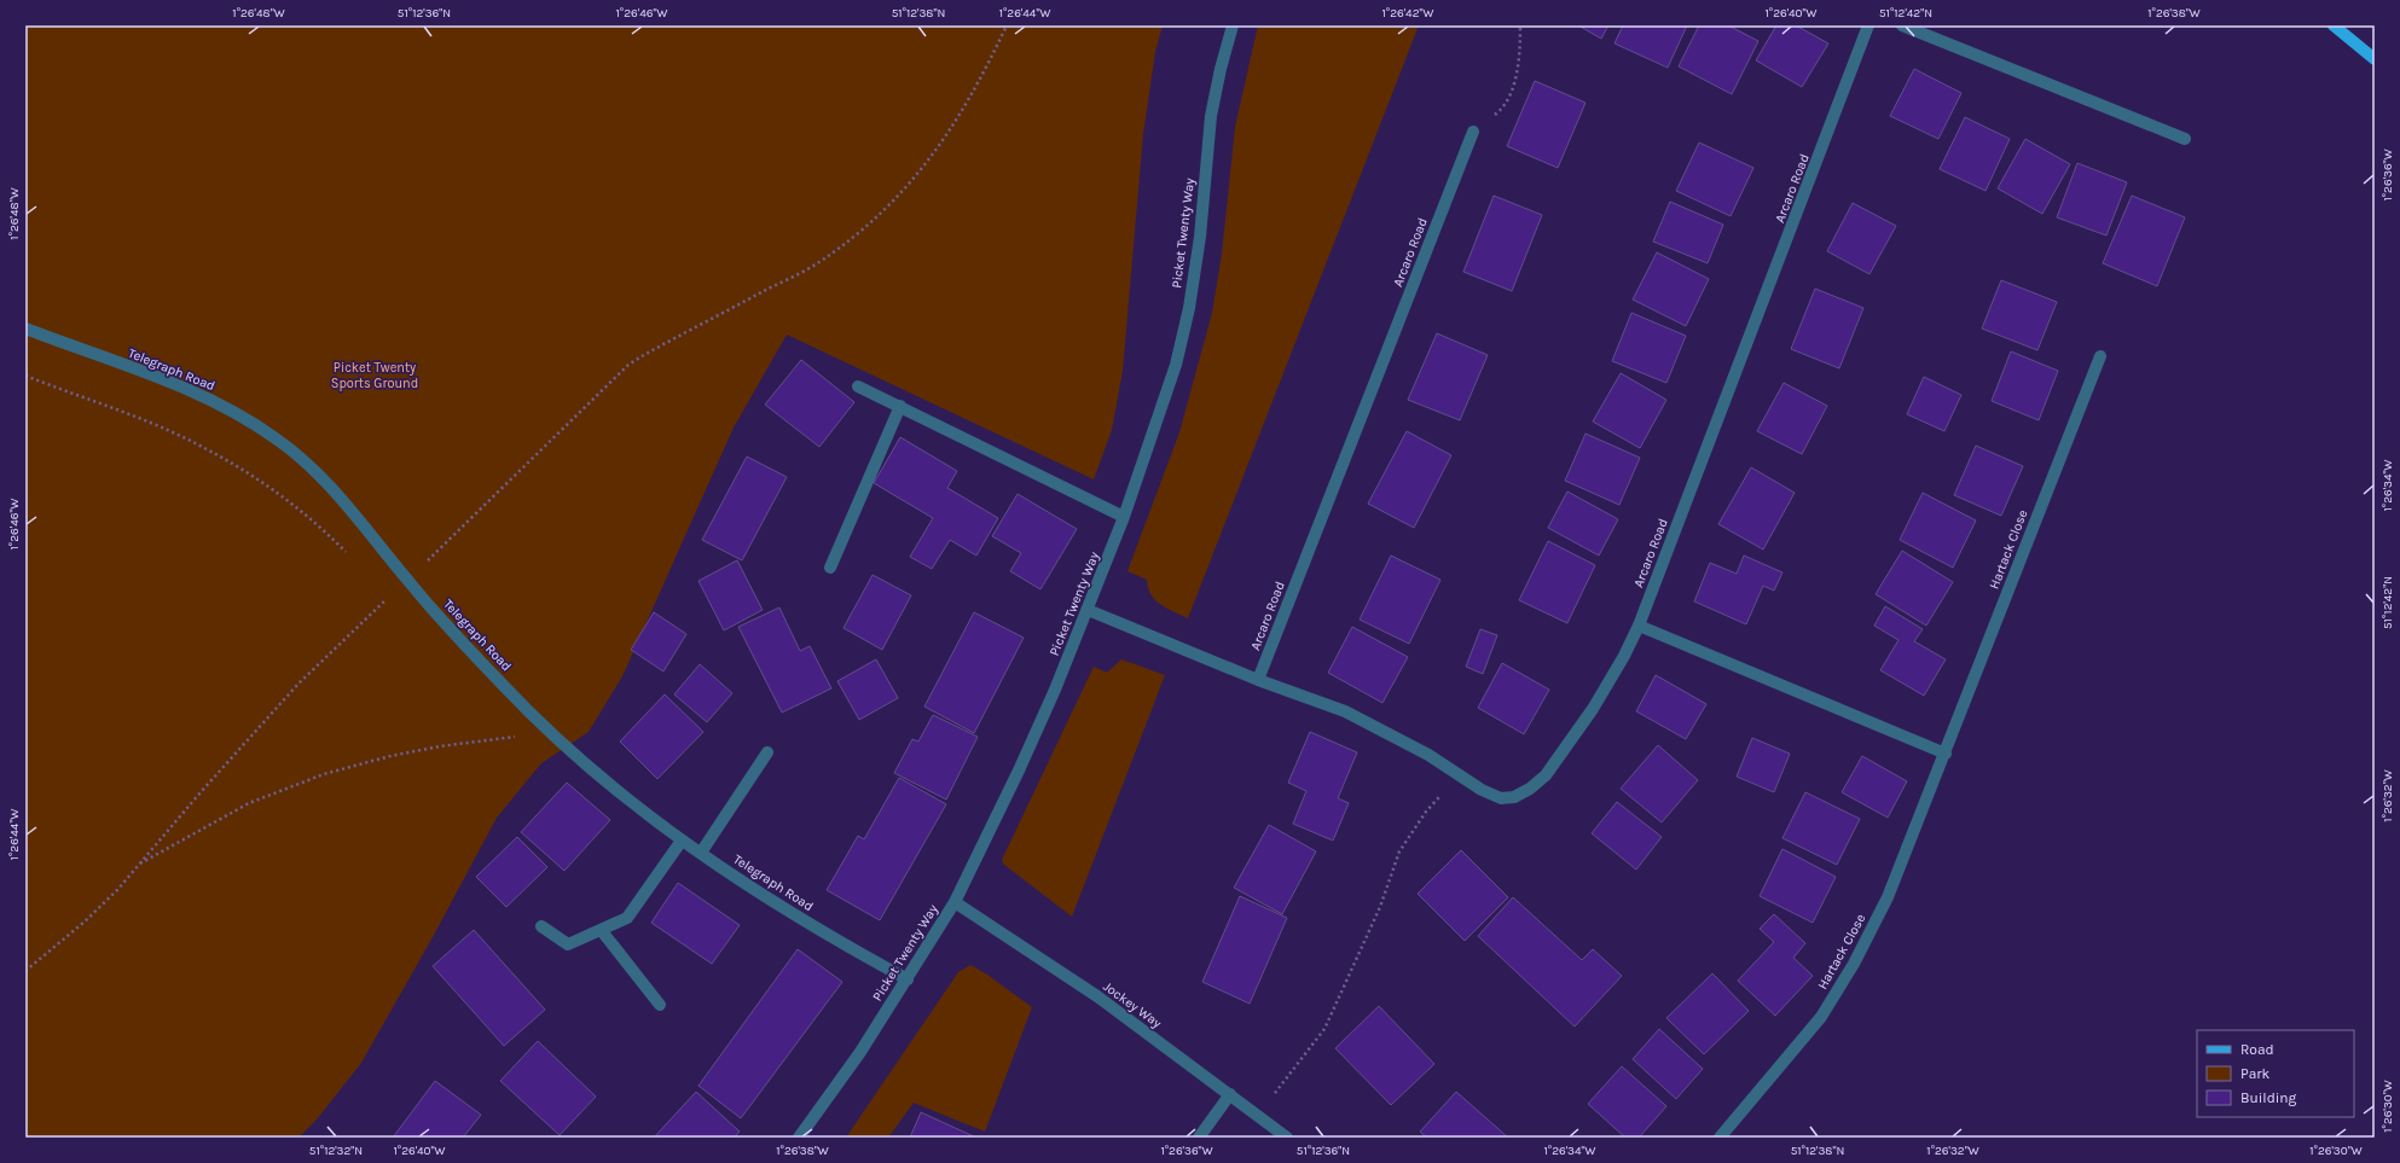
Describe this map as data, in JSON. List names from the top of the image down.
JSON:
{
  "streets": {
    "street": [
      "Arcaro Road",
      "Picket Twenty Way",
      "Telegraph Road",
      "Hartack Close",
      "Jockey Way"
    ]
  },
  "crossings": [
    ["Arcaro Road", "Picket Twenty Way"],
    ["Picket Twenty Way", "Telegraph Road"],
    ["Picket Twenty Way", "Jockey Way"]
  ],
  "parks": ["Picket Twenty Sports Ground"],
  "legend": ["Road", "Park", "Building"],
  "coordinates": [
    "1°26'48\"W",
    "51°12'36\"N",
    "1°26'46\"W",
    "51°12'38\"N",
    "1°26'44\"W",
    "1°26'42\"W",
    "1°26'40\"W",
    "51°12'42\"N",
    "1°26'38\"W",
    "1°26'36\"W",
    "1°26'34\"W",
    "1°26'32\"W",
    "1°26'30\"W",
    "51°12'32\"N"
  ]
}
